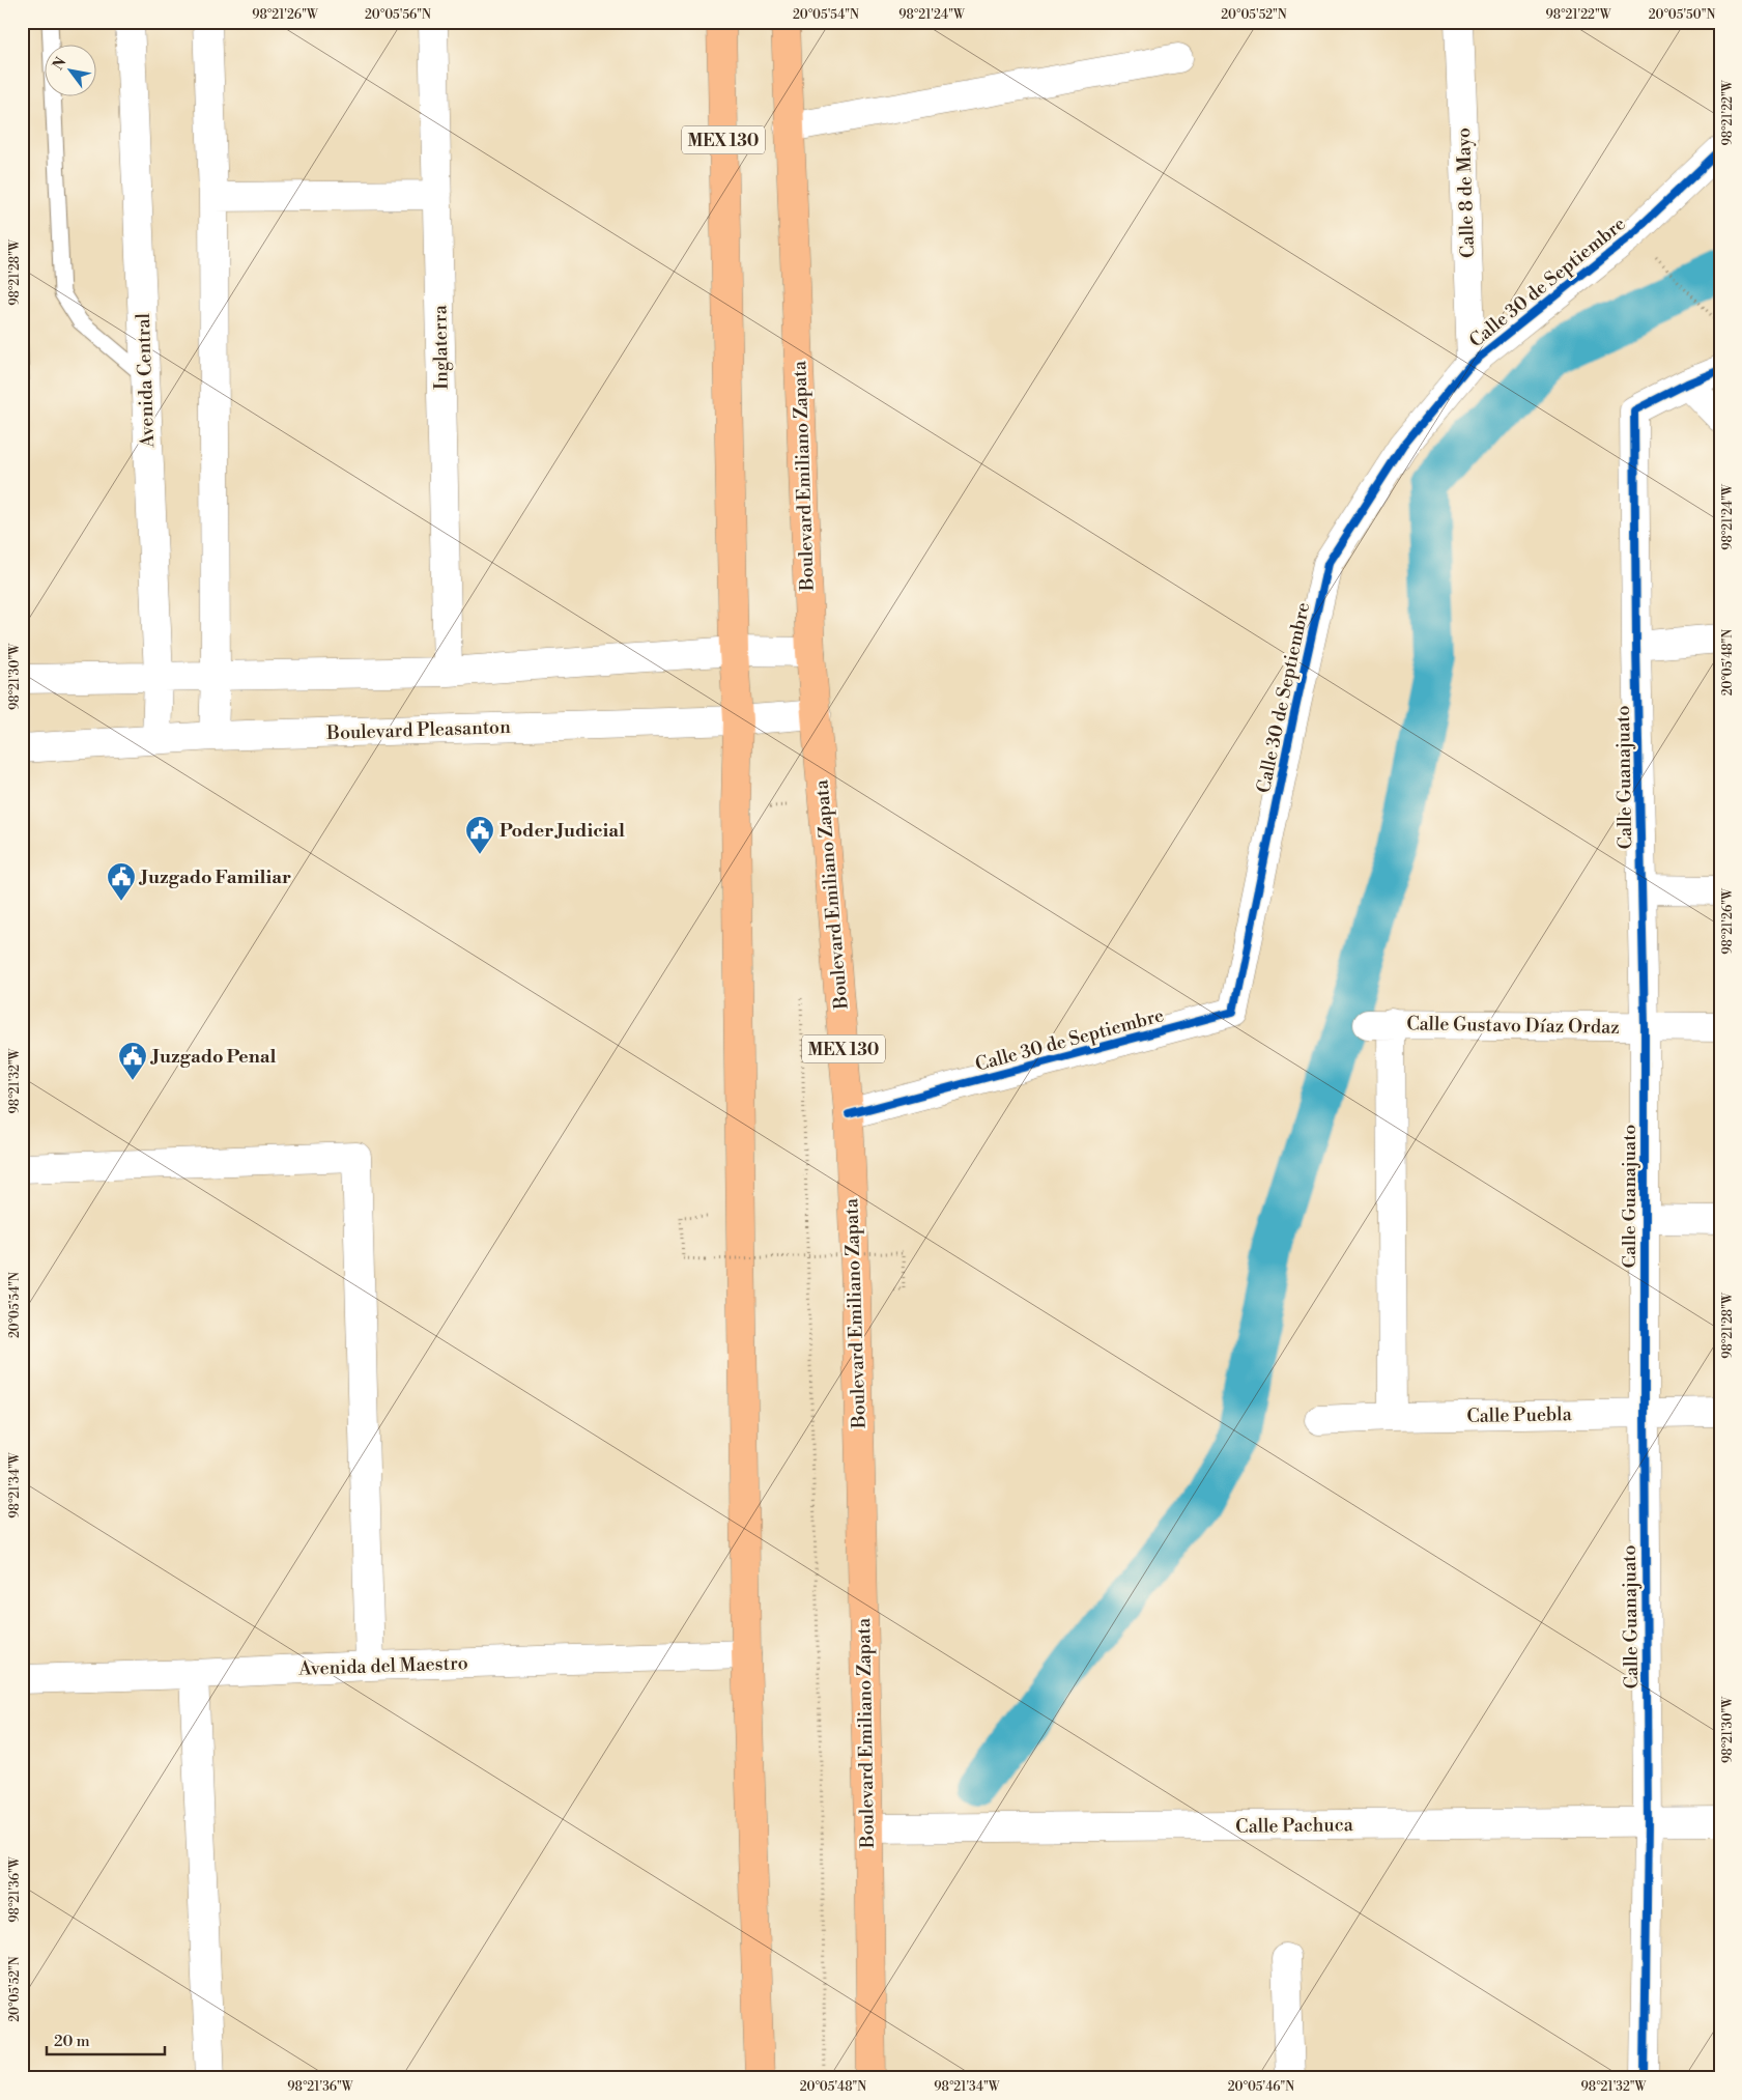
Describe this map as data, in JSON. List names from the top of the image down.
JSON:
{
  "streets": {
    "main road": ["MEX 130", "Boulevard Emiliano Zapata"],
    "street": [
      "Calle 8 de Mayo",
      "Calle 30 de Septiembre",
      "Inglaterra",
      "Avenida Central",
      "Boulevard Pleasanton",
      "Calle Guanajuato",
      "Calle Gustavo Díaz Ordaz",
      "Calle Puebla",
      "Avenida del Maestro",
      "Calle Pachuca"
    ]
  },
  "crossings": [
    ["MEX 130", "Boulevard Pleasanton"],
    ["MEX 130", "Avenida del Maestro"],
    ["Calle 8 de Mayo", "Calle 30 de Septiembre"],
    ["Calle 30 de Septiembre", "Boulevard Emiliano Zapata"],
    ["Avenida Central", "Boulevard Pleasanton"],
    ["Boulevard Emiliano Zapata", "Boulevard Pleasanton"],
    ["Boulevard Emiliano Zapata", "Calle Pachuca"],
    ["Calle Guanajuato", "Calle Gustavo Díaz Ordaz"],
    ["Calle Guanajuato", "Calle Puebla"],
    ["Calle Guanajuato", "Calle Pachuca"],
    ["Calle Gustavo Díaz Ordaz", "Calle Puebla"]
  ],
  "places": {
    "public building": ["Poder Judicial", "Juzgado Familiar", "Juzgado Penal"]
  },
  "scale_bar": "20 m",
  "north": "top left",
  "coordinates": [
    "98°21'26\"W",
    "20°05'56\"N",
    "20°05'54\"N",
    "98°21'24\"W",
    "20°05'52\"N",
    "98°21'22\"W",
    "20°05'50\"N",
    "98°21'28\"W",
    "20°05'48\"N",
    "98°21'30\"W",
    "98°21'32\"W",
    "98°21'34\"W",
    "98°21'36\"W",
    "20°05'46\"N"
  ]
}
